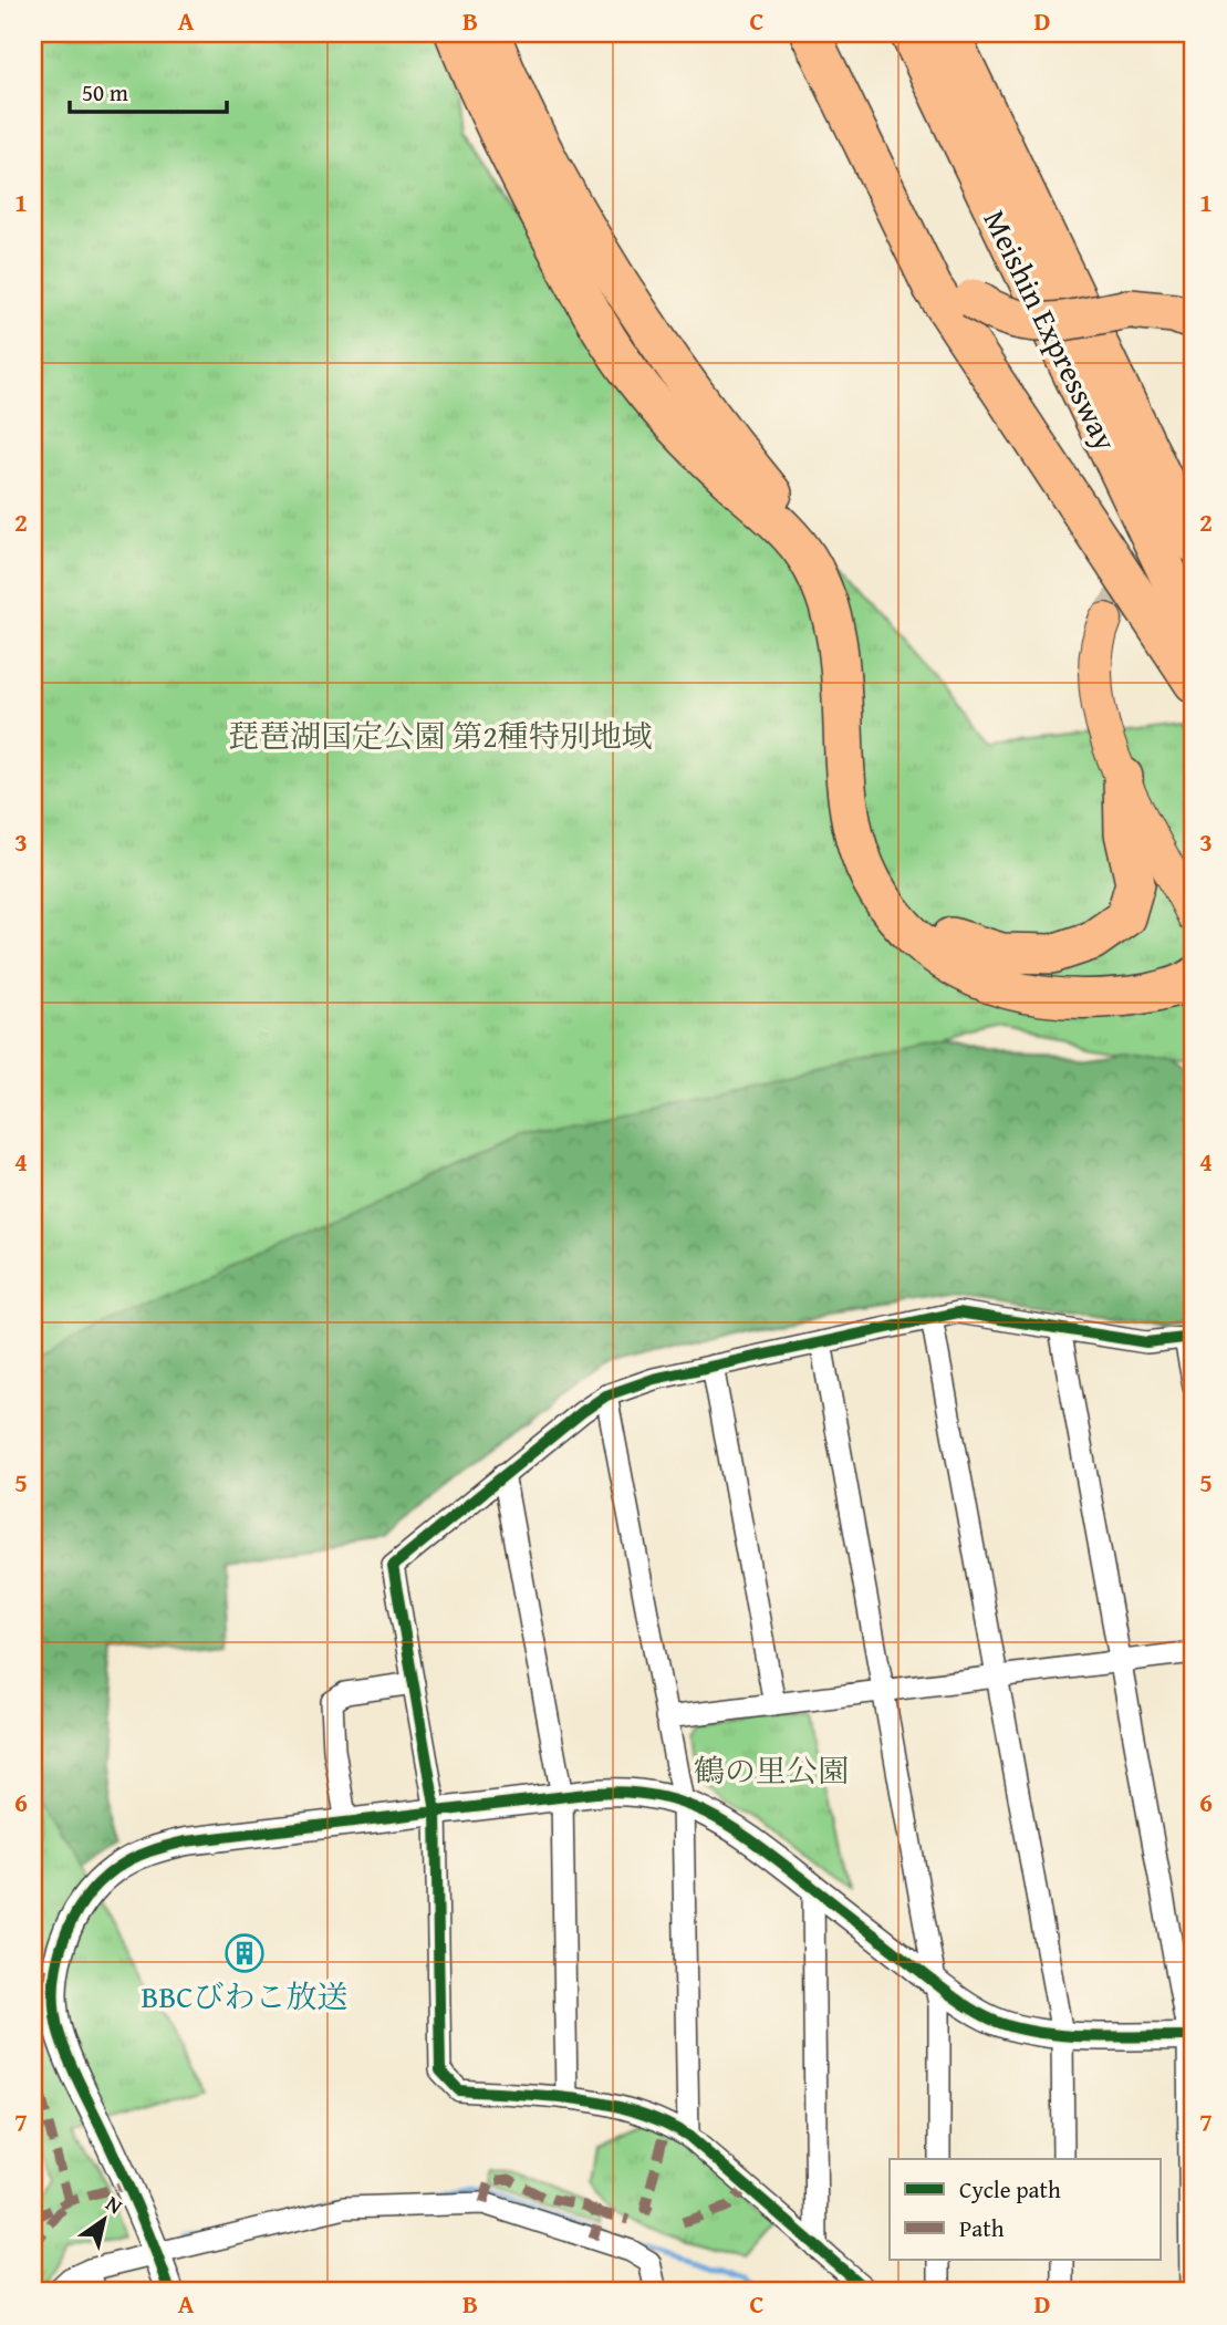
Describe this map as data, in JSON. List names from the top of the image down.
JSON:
{
  "streets": {
    "highway": ["Meishin Expressway"]
  },
  "parks": ["琵琶湖国定公園 第2種特別地域", "鶴の里公園"],
  "places": {
    "building": ["BBCびわこ放送"]
  },
  "legend": ["Cycle path", "Path"],
  "scale_bar": "50 m",
  "north": "top right",
  "grid": {
    "columns": [
      "A",
      "B",
      "C",
      "D"
    ],
    "rows": [
      "1",
      "2",
      "3",
      "4",
      "5",
      "6",
      "7"
    ]
  }
}
